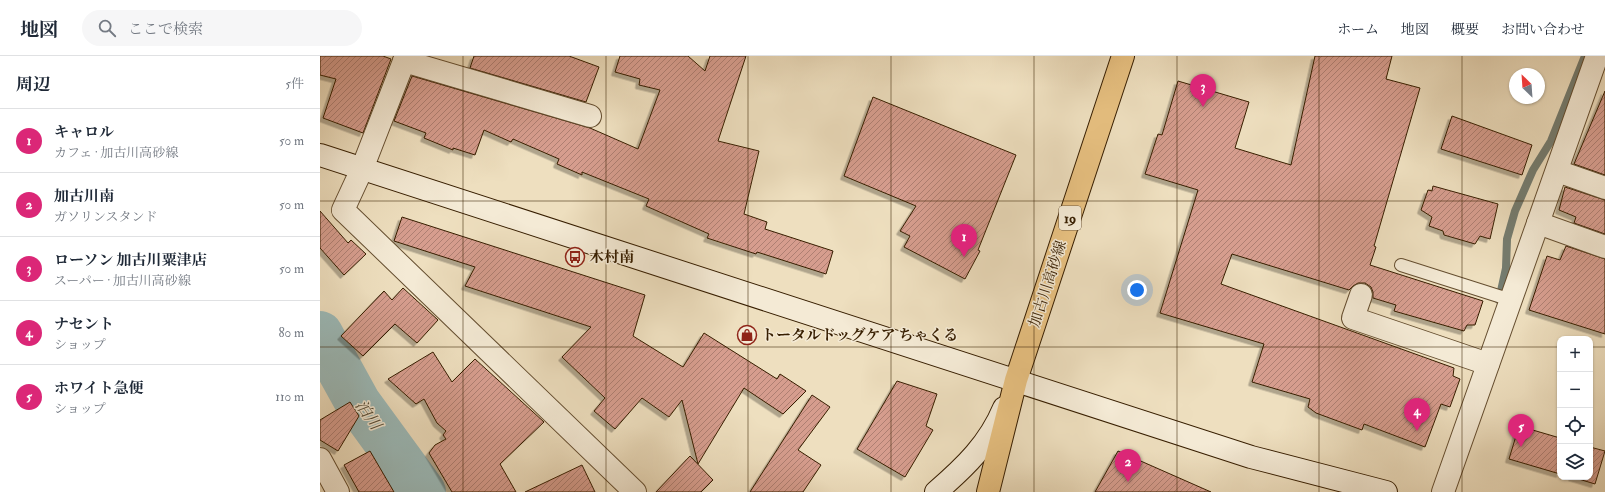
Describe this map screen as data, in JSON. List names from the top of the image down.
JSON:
{
  "streets": {
    "main road": ["19", "加古川高砂線"]
  },
  "water": ["泊川"],
  "places": {
    "bus stop": ["木村南"],
    "shop": ["トータルドッグケア ちゃくる"]
  },
  "north": "top left",
  "page": {
    "header": "地図",
    "search": "ここで検索",
    "nav": [
      "ホーム",
      "地図",
      "概要",
      "お問い合わせ"
    ],
    "heading": ["周辺", "5件"],
    "pins": [
      "3",
      "1",
      "4",
      "5",
      "2"
    ],
    "list": [
      {
        "mark": "1",
        "name": "キャロル",
        "note": "カフェ · 加古川高砂線",
        "value": "50 m"
      },
      {
        "mark": "2",
        "name": "加古川南",
        "note": "ガソリンスタンド",
        "value": "50 m"
      },
      {
        "mark": "3",
        "name": "ローソン 加古川粟津店",
        "note": "スーパー · 加古川高砂線",
        "value": "50 m"
      },
      {
        "mark": "4",
        "name": "ナセント",
        "note": "ショップ",
        "value": "80 m"
      },
      {
        "mark": "5",
        "name": "ホワイト急便",
        "note": "ショップ",
        "value": "110 m"
      }
    ],
    "map_buttons": ["+", "−"]
  }
}
